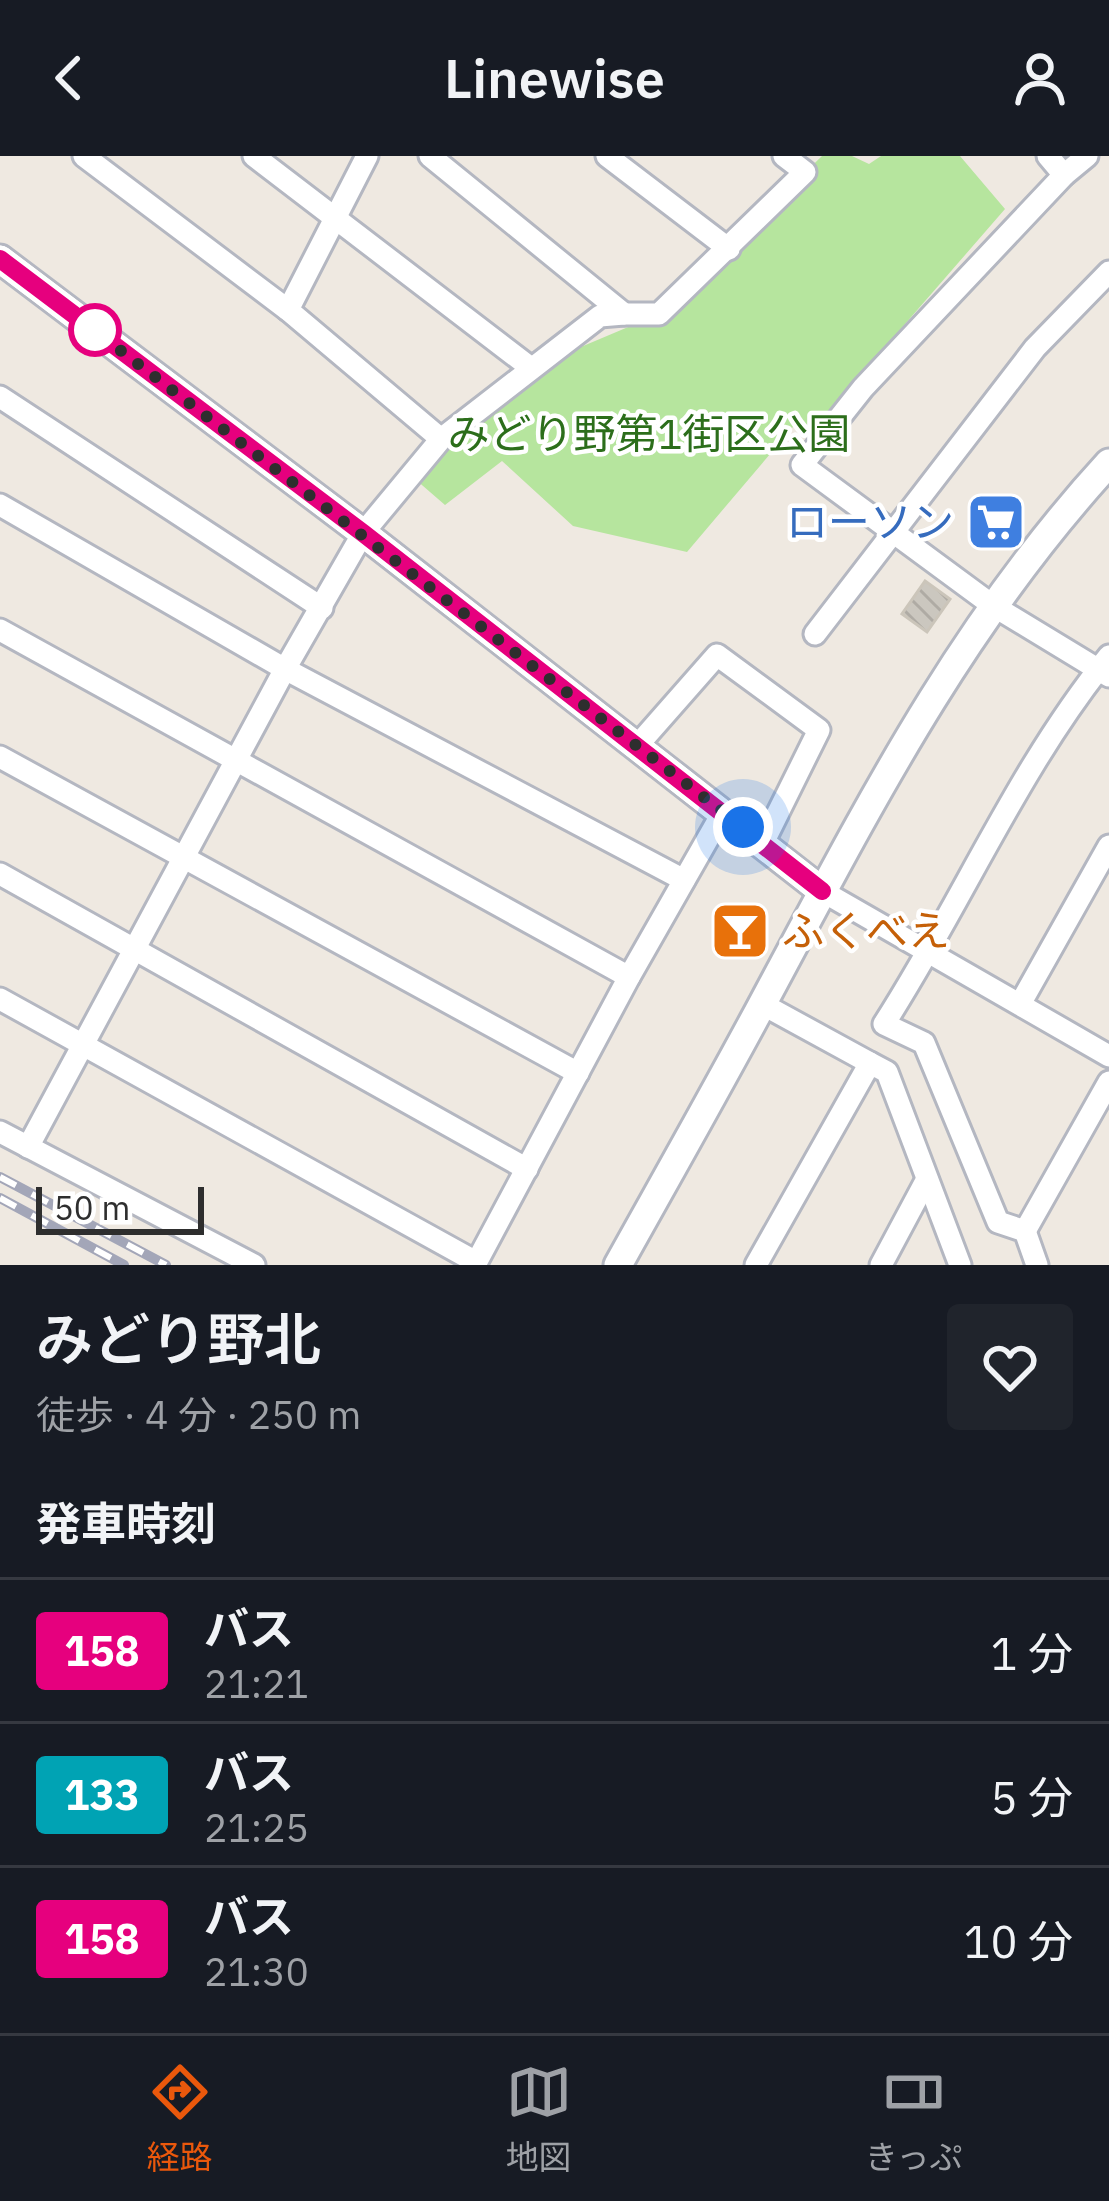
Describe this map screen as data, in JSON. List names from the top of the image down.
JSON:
{
  "parks": ["みどり野第1街区公園"],
  "places": {
    "supermarket": ["ローソン"],
    "bar": ["ふくべえ"]
  },
  "lines": ["bus line 158"],
  "scale_bar": "50 m",
  "page": {
    "header": "Linewise",
    "scale": "50 m",
    "heading": [
      ["みどり野北", "徒歩 · 4 分 · 250 m"],
      "発車時刻"
    ],
    "list": [
      {
        "mark": "158",
        "name": "バス",
        "note": "21:21",
        "value": "1 分"
      },
      {
        "mark": "133",
        "name": "バス",
        "note": "21:25",
        "value": "5 分"
      },
      {
        "mark": "158",
        "name": "バス",
        "note": "21:30",
        "value": "10 分"
      }
    ],
    "tabs": ["経路", "地図", "きっぷ"]
  }
}
